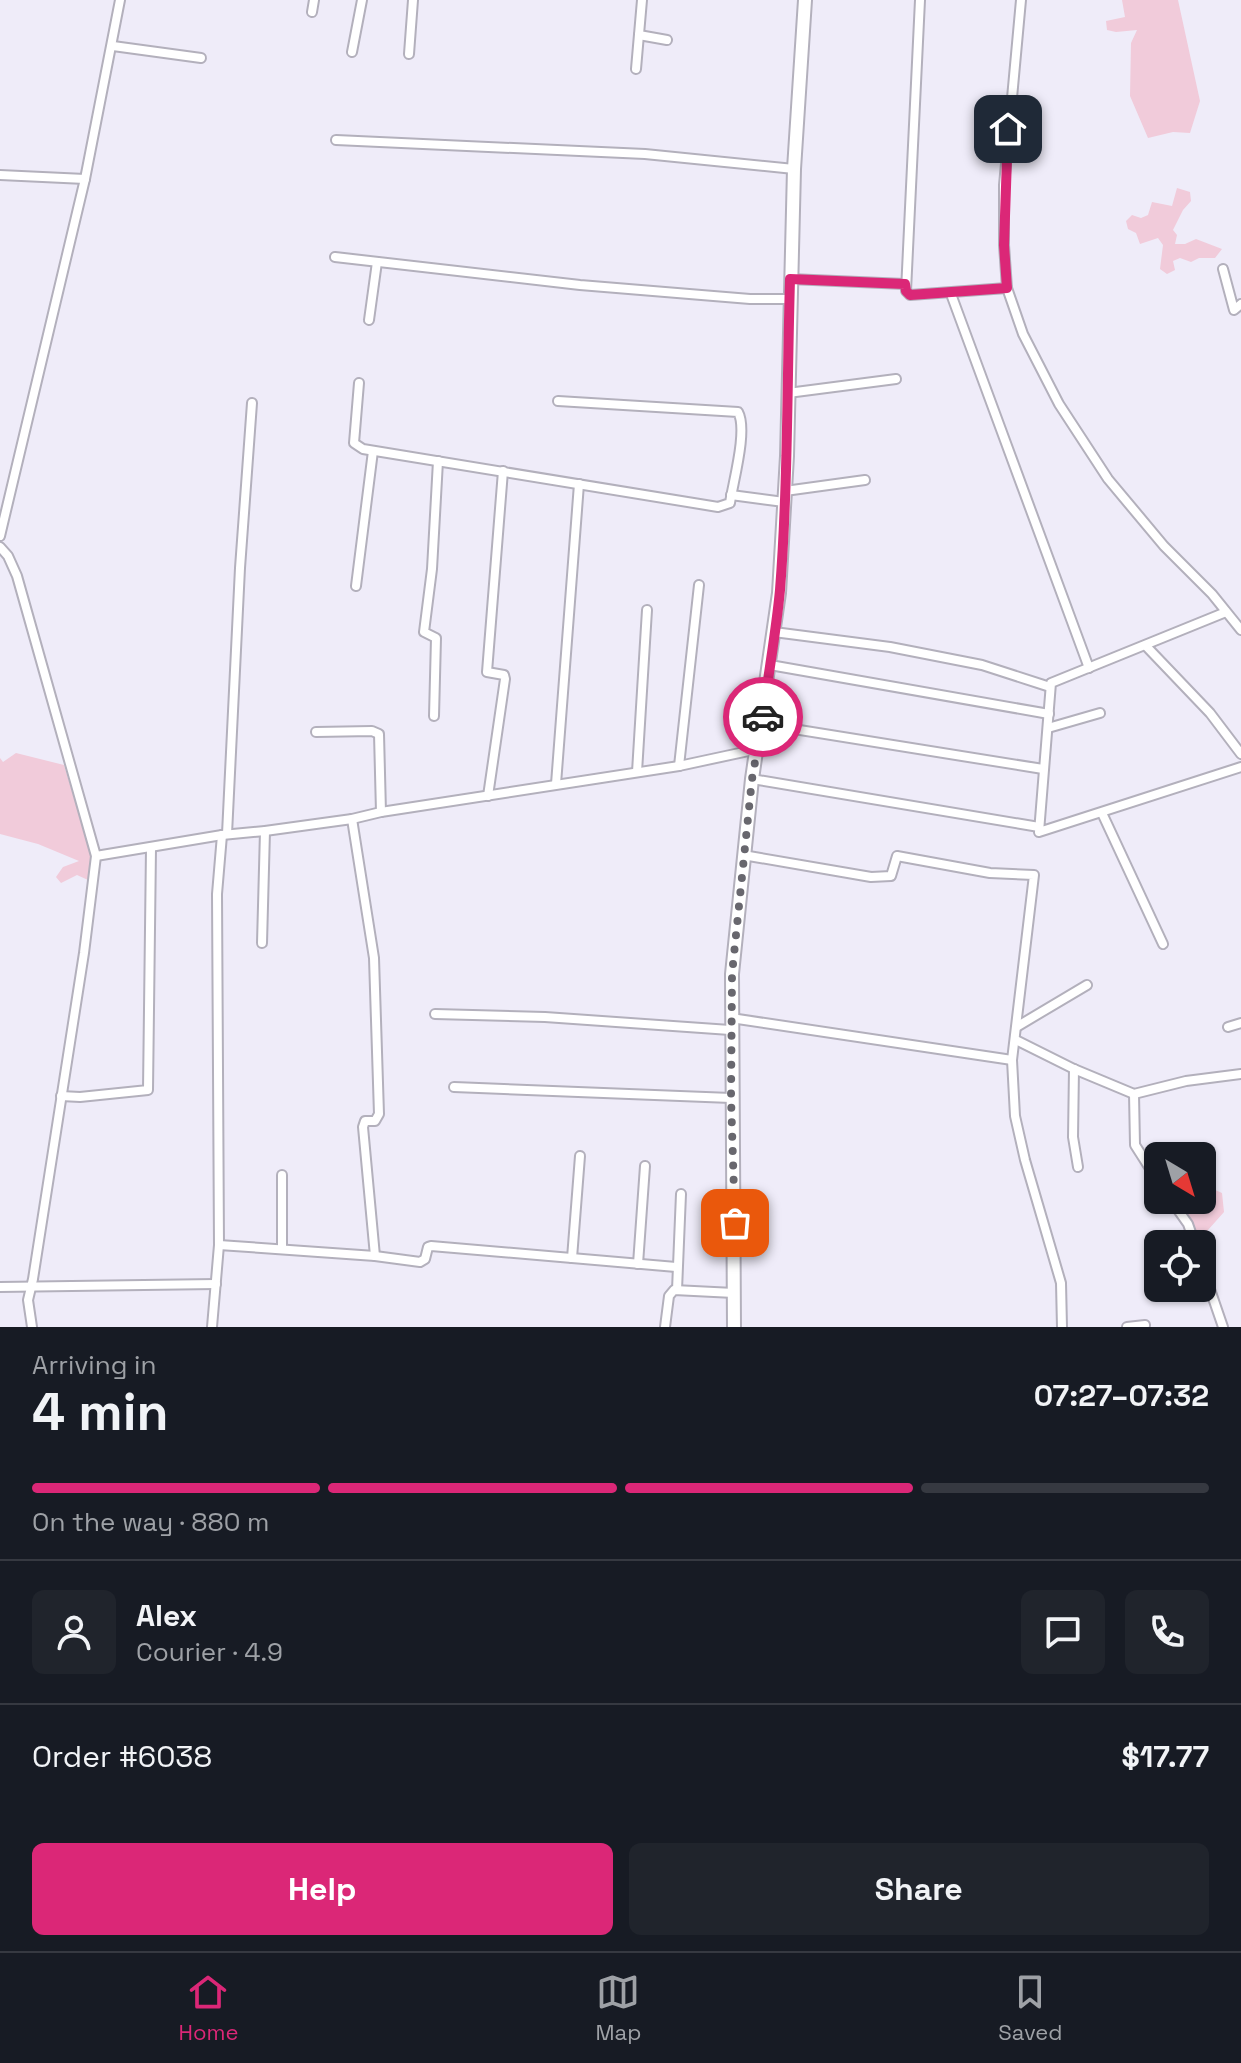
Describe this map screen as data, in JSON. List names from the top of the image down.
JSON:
{
  "north": "bottom right",
  "page": {
    "heading": ["4 min", "Arriving in", "07:27–07:32"],
    "panel": [
      "Alex",
      "Courier · 4.9",
      "Order #6038",
      "$17.77"
    ],
    "bar": "On the way · 880 m",
    "buttons": ["Help", "Share"],
    "tabs": ["Home", "Map", "Saved"]
  }
}
